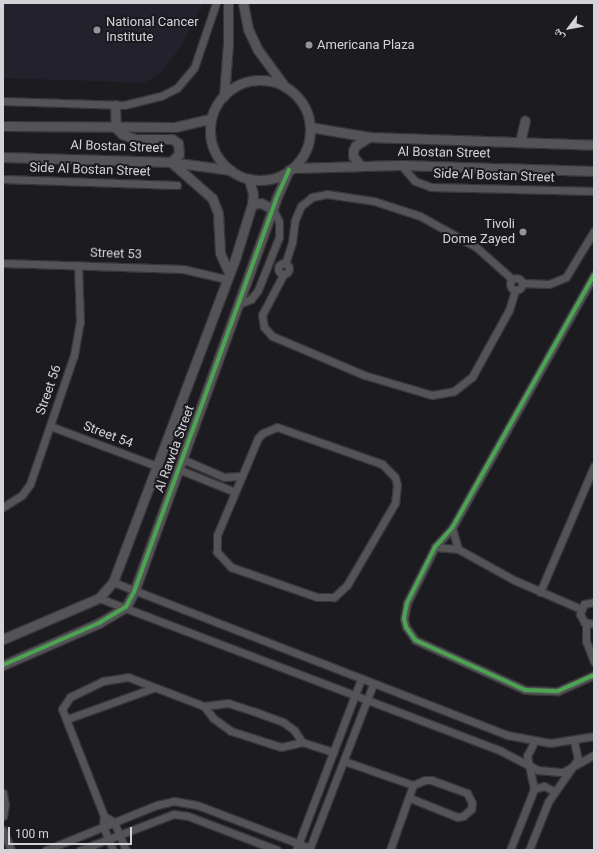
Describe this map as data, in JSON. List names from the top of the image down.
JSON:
{
  "streets": {
    "street": [
      "Al Bostan Street",
      "Side Al Bostan Street",
      "Street 53",
      "Street 56",
      "Street 54",
      "Al Rawda Street"
    ]
  },
  "crossings": [
    ["Al Bostan Street", "Side Al Bostan Street"],
    ["Al Bostan Street", "Al Rawda Street"],
    ["Street 53", "Street 56"],
    ["Street 53", "Al Rawda Street"],
    ["Street 56", "Street 54"],
    ["Street 54", "Al Rawda Street"]
  ],
  "places": ["National Cancer Institute", "Americana Plaza", "Tivoli Dome Zayed"],
  "scale_bar": "100 m",
  "north": "bottom left"
}
